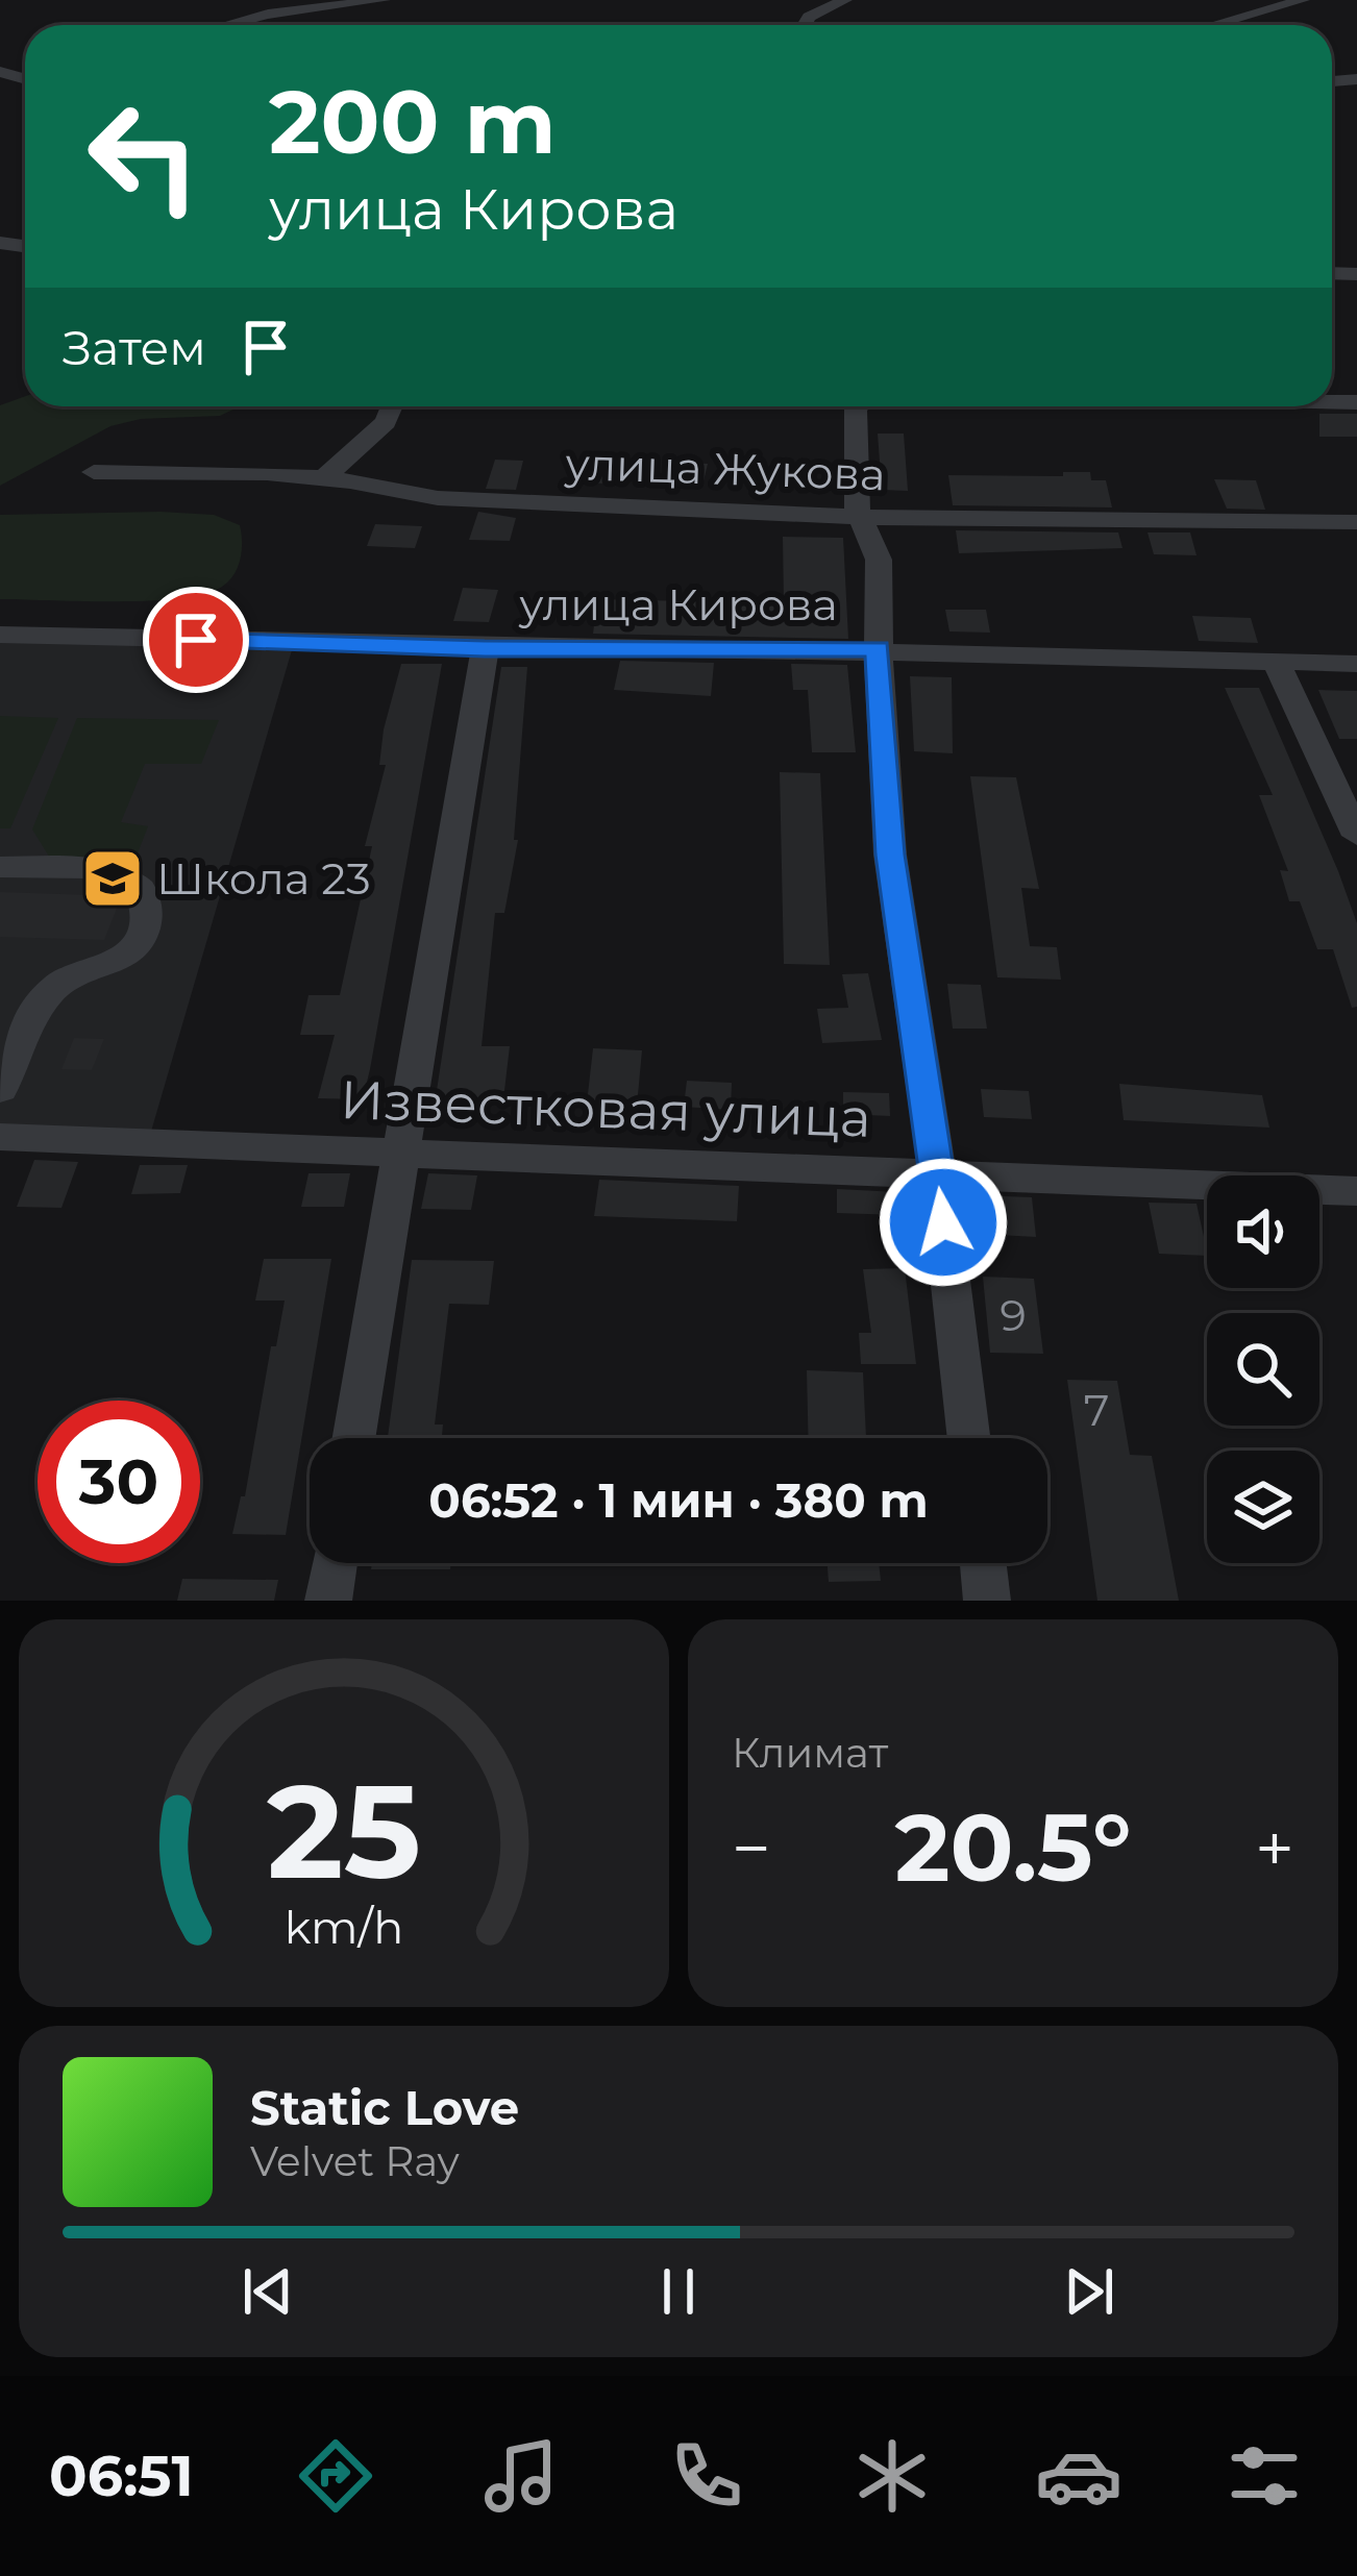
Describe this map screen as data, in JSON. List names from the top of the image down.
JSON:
{
  "streets": {
    "street": ["улица Жукова", "улица Кирова", "Известковая улица"]
  },
  "places": {
    "school or university": ["Школа 23"]
  },
  "house_numbers": ["9", "7"],
  "page": {
    "turn": ["200 m", "улица Кирова"],
    "then": "Затем",
    "limit": "30",
    "trip": "06:52 · 1 мин · 380 m",
    "tile": "Климат",
    "heat": ["−", "20.5°", "+"],
    "song": ["Static Love", "Velvet Ray"],
    "tabs": "06:51",
    "gauge": ["25", "km/h"]
  }
}
